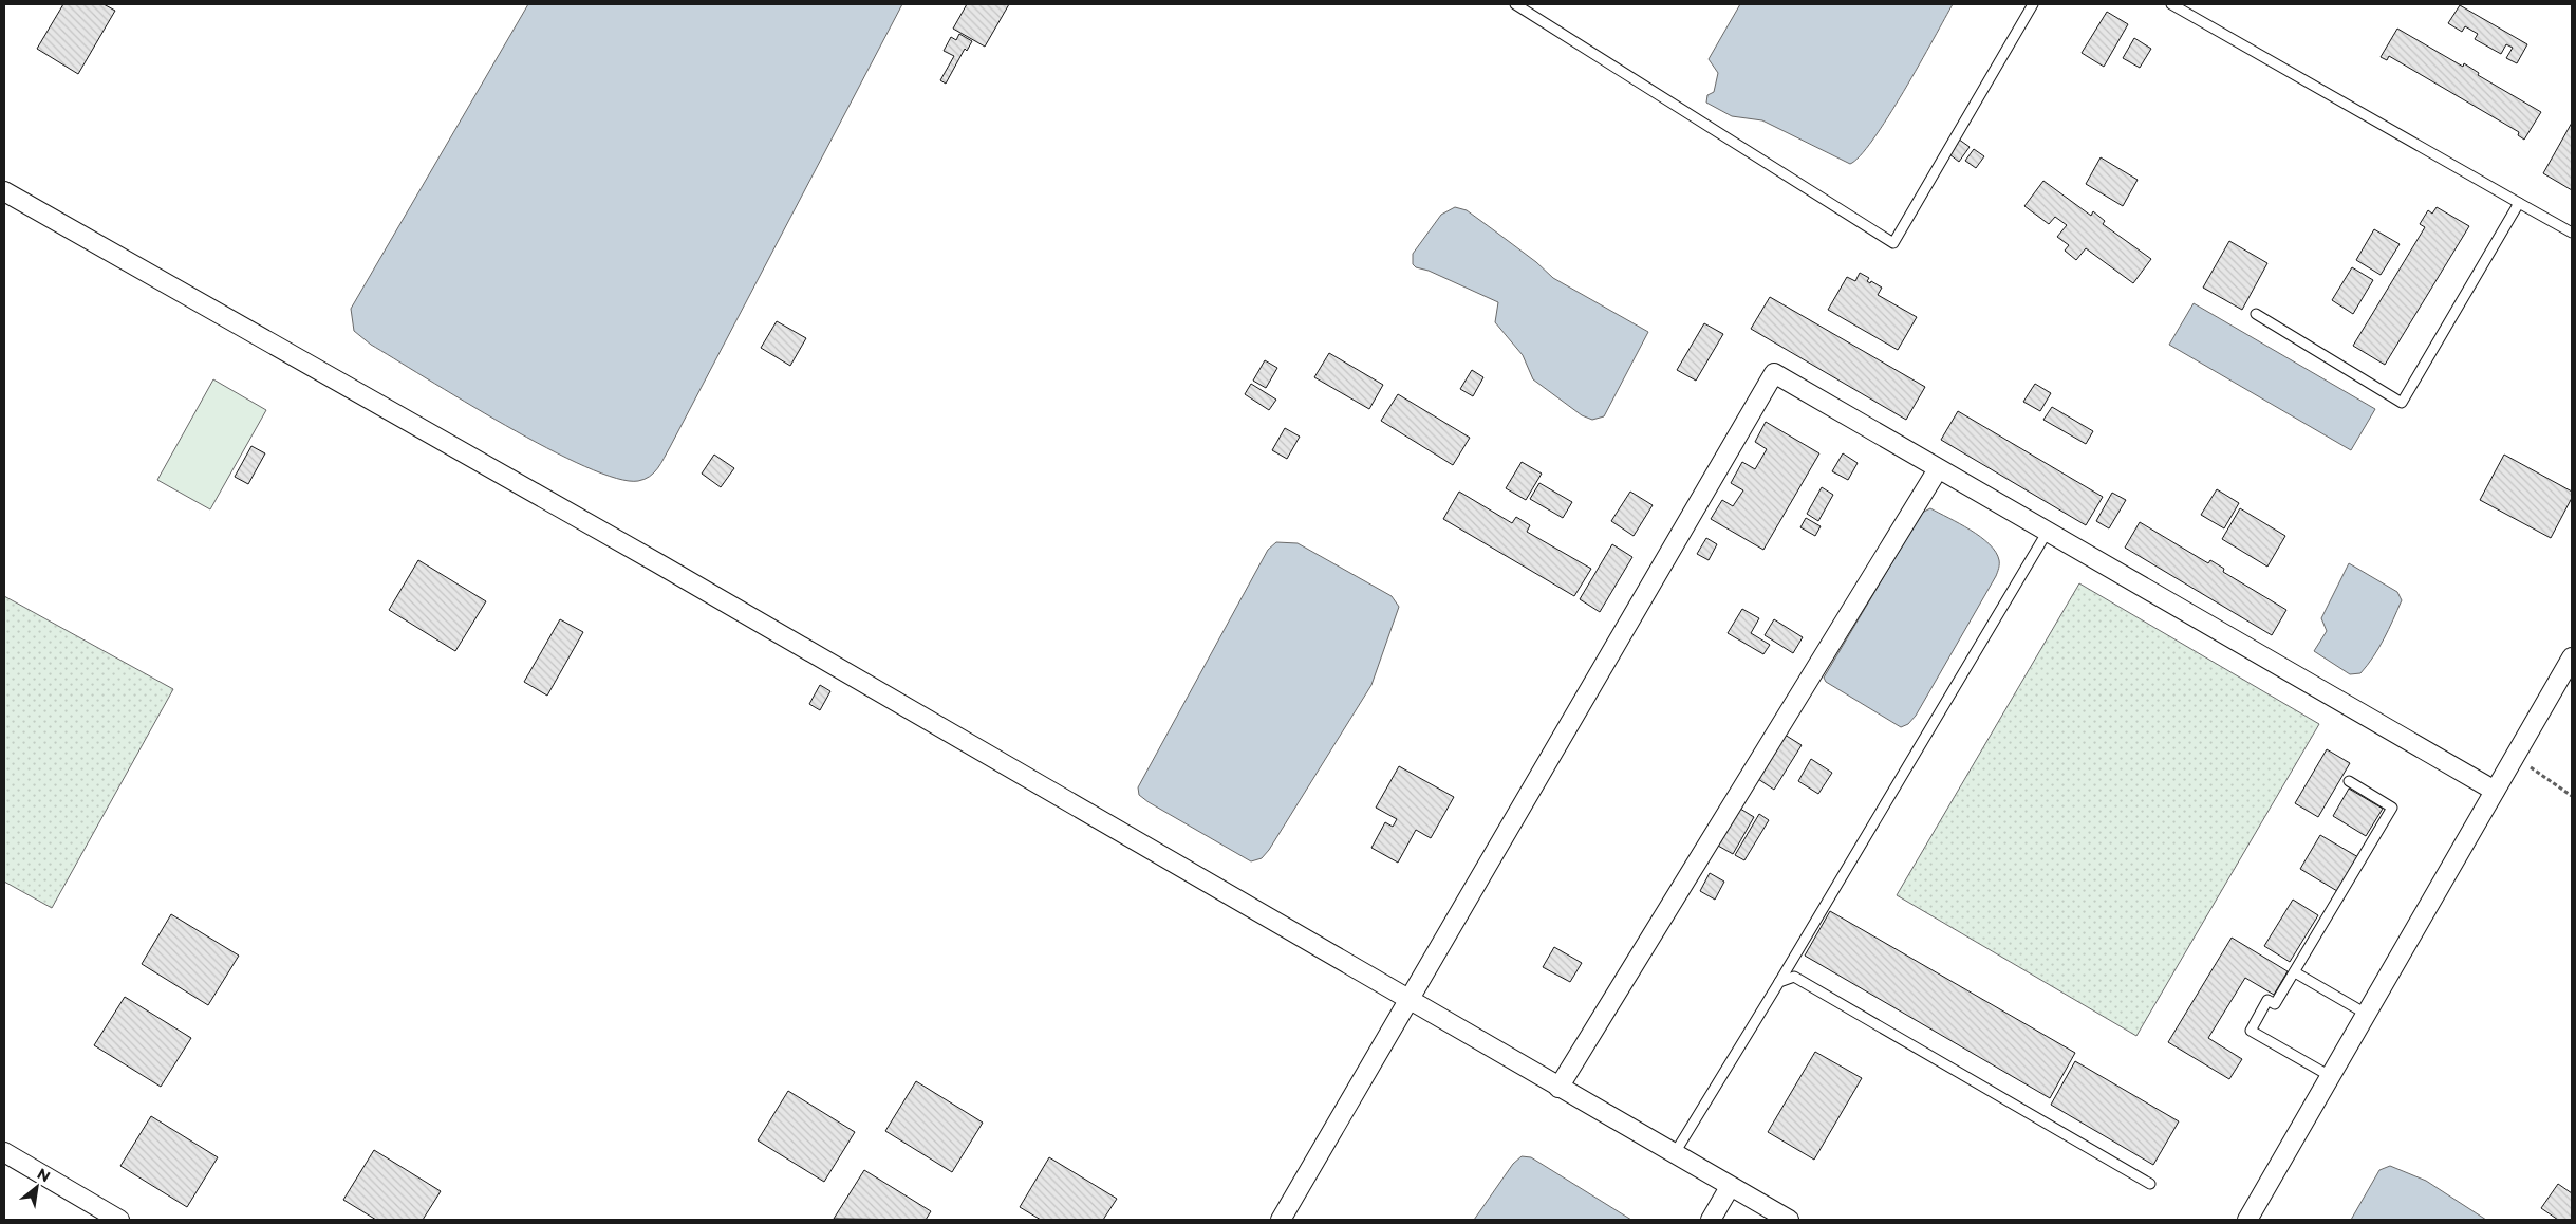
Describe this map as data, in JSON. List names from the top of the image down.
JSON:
{
  "north": "top right"
}
